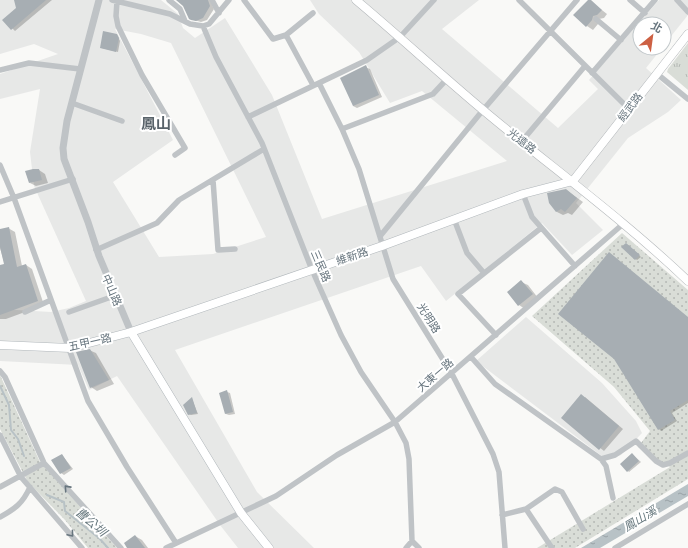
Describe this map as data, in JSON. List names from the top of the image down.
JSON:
{
  "streets": {
    "main road": [
      "經武路",
      "光遠路",
      "維新路",
      "中山路",
      "五甲一路"
    ],
    "street": ["三民路", "光明路", "大東一路"]
  },
  "crossings": [
    ["經武路", "光遠路"],
    ["經武路", "維新路"],
    ["光遠路", "維新路"],
    ["光遠路", "大東一路"],
    ["維新路", "三民路"],
    ["維新路", "中山路"],
    ["維新路", "光明路"],
    ["維新路", "五甲一路"],
    ["三民路", "大東一路"],
    ["中山路", "五甲一路"],
    ["中山路", "大東一路"],
    ["光明路", "大東一路"]
  ],
  "districts": ["鳳山"],
  "water": ["鳳山溪", "曹公圳"],
  "north": "top right"
}
